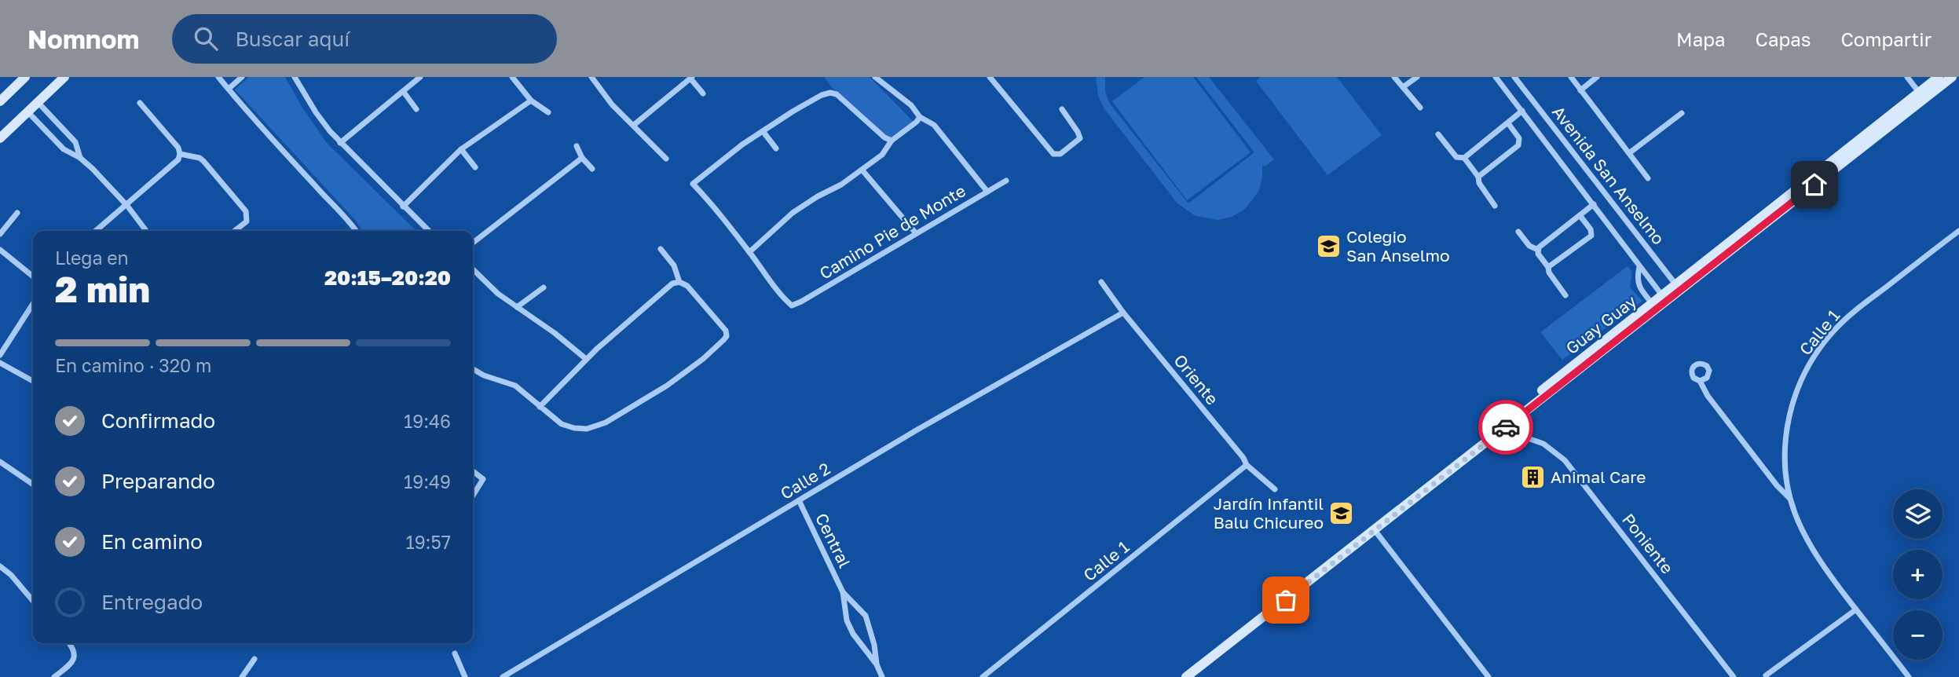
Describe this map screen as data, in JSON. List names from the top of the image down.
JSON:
{
  "streets": {
    "street": [
      "Avenida San Anselmo",
      "Camino Pie de Monte",
      "Guay Guay",
      "Calle 1",
      "Oriente",
      "Calle 2",
      "Central",
      "Poniente"
    ]
  },
  "crossings": [
    ["Avenida San Anselmo", "Guay Guay"],
    ["Guay Guay", "Poniente"],
    ["Calle 1", "Oriente"],
    ["Oriente", "Calle 2"],
    ["Calle 2", "Central"]
  ],
  "places": {
    "school or university": ["Colegio San Anselmo", "Jardín Infantil Balu Chicureo"],
    "building": ["Animal Care"]
  },
  "page": {
    "header": "Nomnom",
    "search": "Buscar aquí",
    "nav": ["Mapa", "Capas", "Compartir"],
    "heading": ["2 min", "Llega en", "20:15–20:20"],
    "bar": "En camino · 320 m",
    "list": [
      ["Confirmado", "19:46"],
      ["Preparando", "19:49"],
      ["En camino", "19:57"],
      "Entregado"
    ],
    "map_buttons": ["+", "−"]
  }
}
